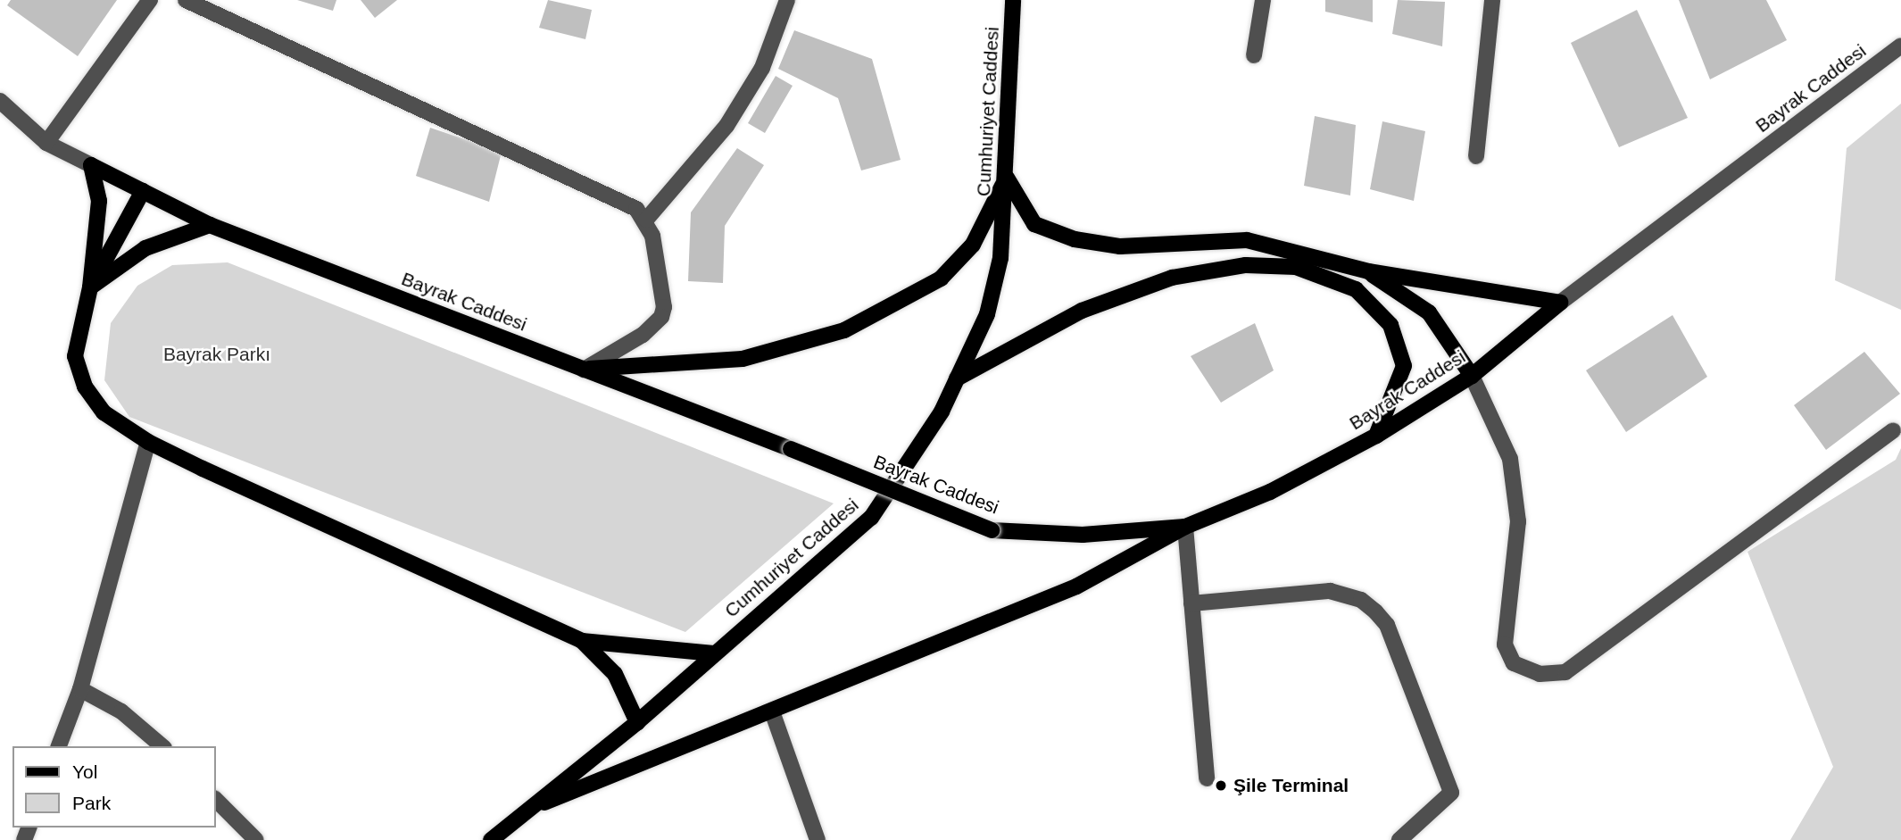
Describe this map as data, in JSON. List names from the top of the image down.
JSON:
{
  "streets": {
    "main road": ["Bayrak Caddesi", "Cumhuriyet Caddesi"]
  },
  "parks": ["Bayrak Parkı"],
  "places": ["Şile Terminal"],
  "legend": ["Yol", "Park"]
}
